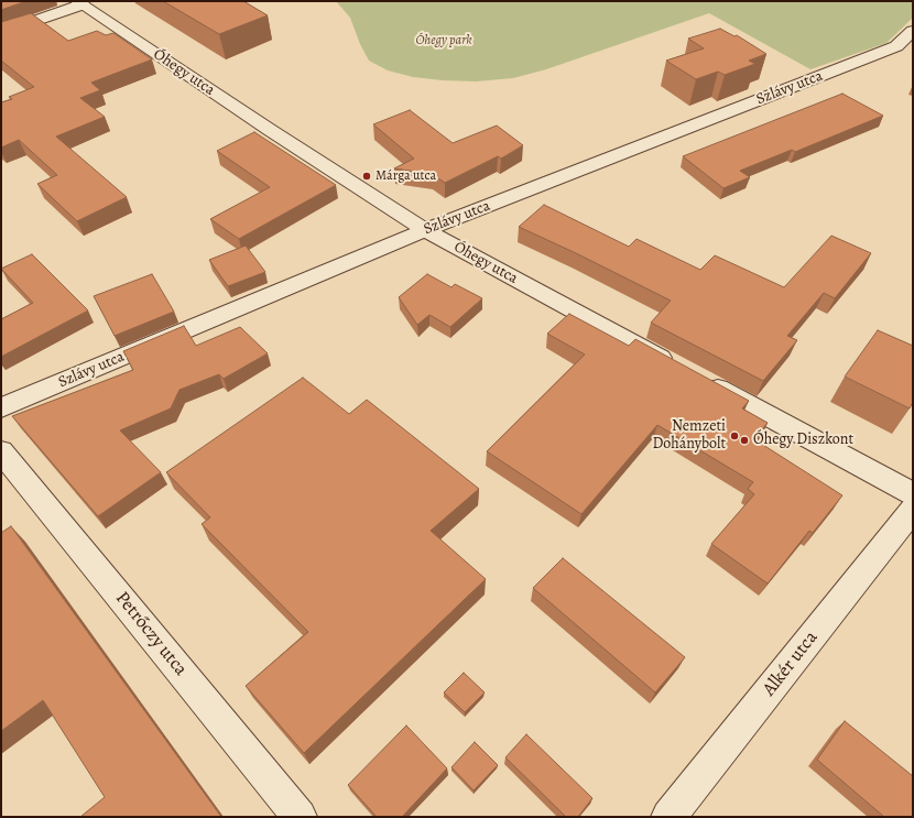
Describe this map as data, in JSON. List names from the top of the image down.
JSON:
{
  "streets": {
    "street": [
      "Óhegy utca",
      "Szlávy utca",
      "Petrőczy utca",
      "Alkér utca"
    ]
  },
  "crossings": [
    ["Óhegy utca", "Szlávy utca"]
  ],
  "parks": ["Óhegy park"],
  "places": ["Márga utca", "Nemzeti Dohánybolt", "Óhegy Diszkont"]
}
